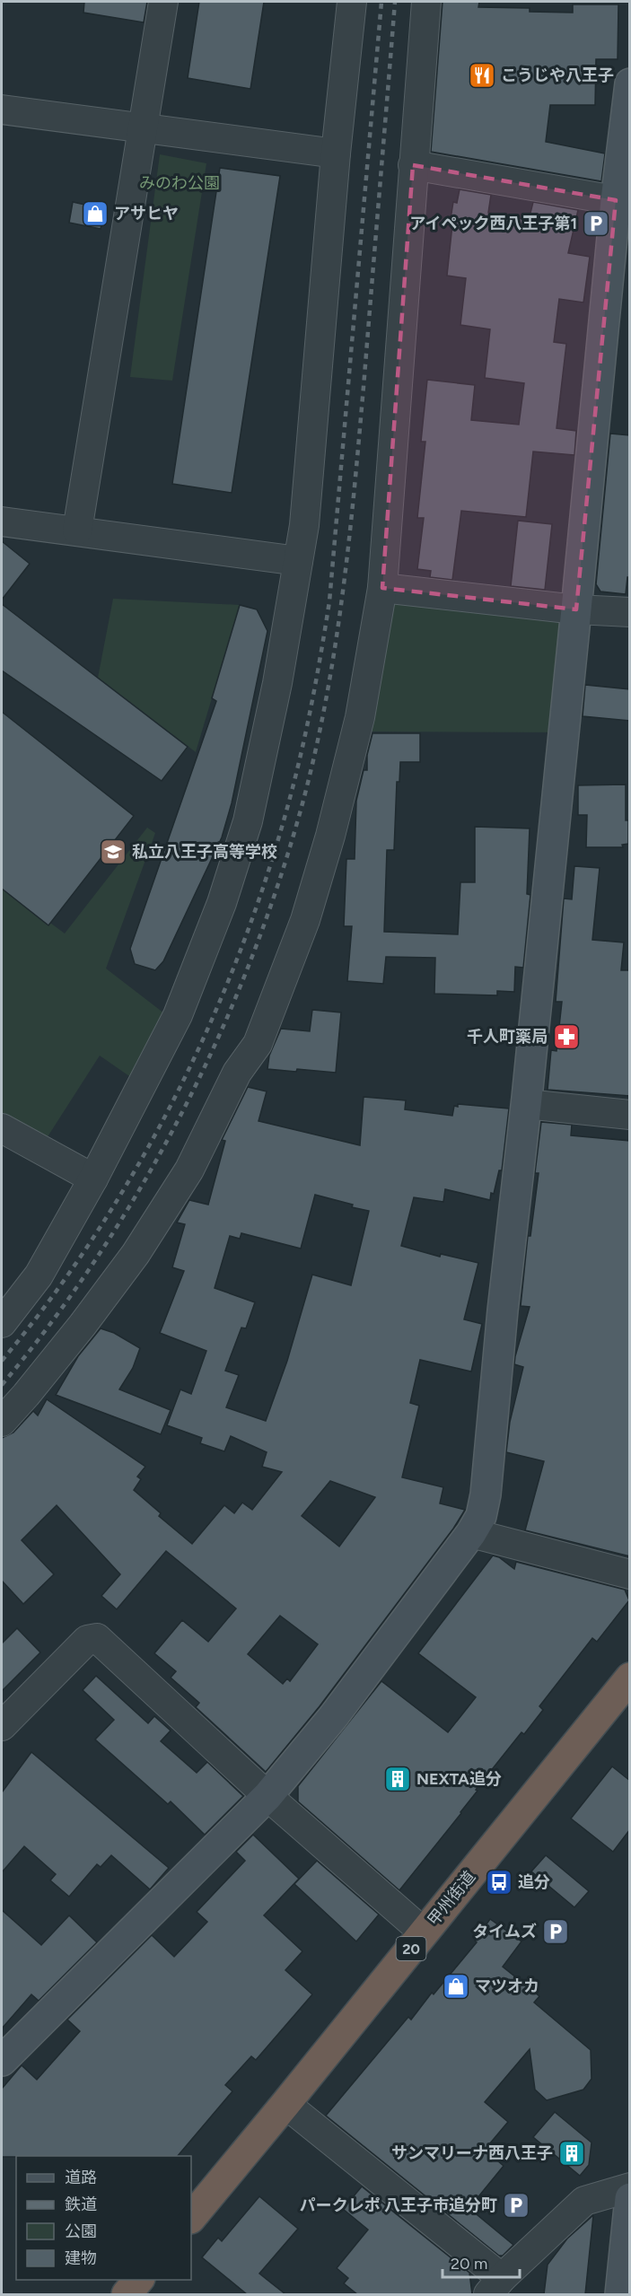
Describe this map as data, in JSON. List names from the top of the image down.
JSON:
{
  "streets": {
    "highway": ["甲州街道", "20"]
  },
  "parks": ["みのわ公園"],
  "places": {
    "restaurant": ["こうじや八王子"],
    "shop": ["アサヒヤ", "マツオカ"],
    "parking": ["アイペック西八王子第1", "タイムズ", "パークレポ 八王子市追分町"],
    "school or university": ["私立八王子高等学校"],
    "pharmacy": ["千人町薬局"],
    "building": ["NEXTA追分", "サンマリーナ西八王子"],
    "bus stop": ["追分"]
  },
  "legend": [
    "道路",
    "鉄道",
    "公園",
    "建物"
  ],
  "scale_bar": "20 m"
}
